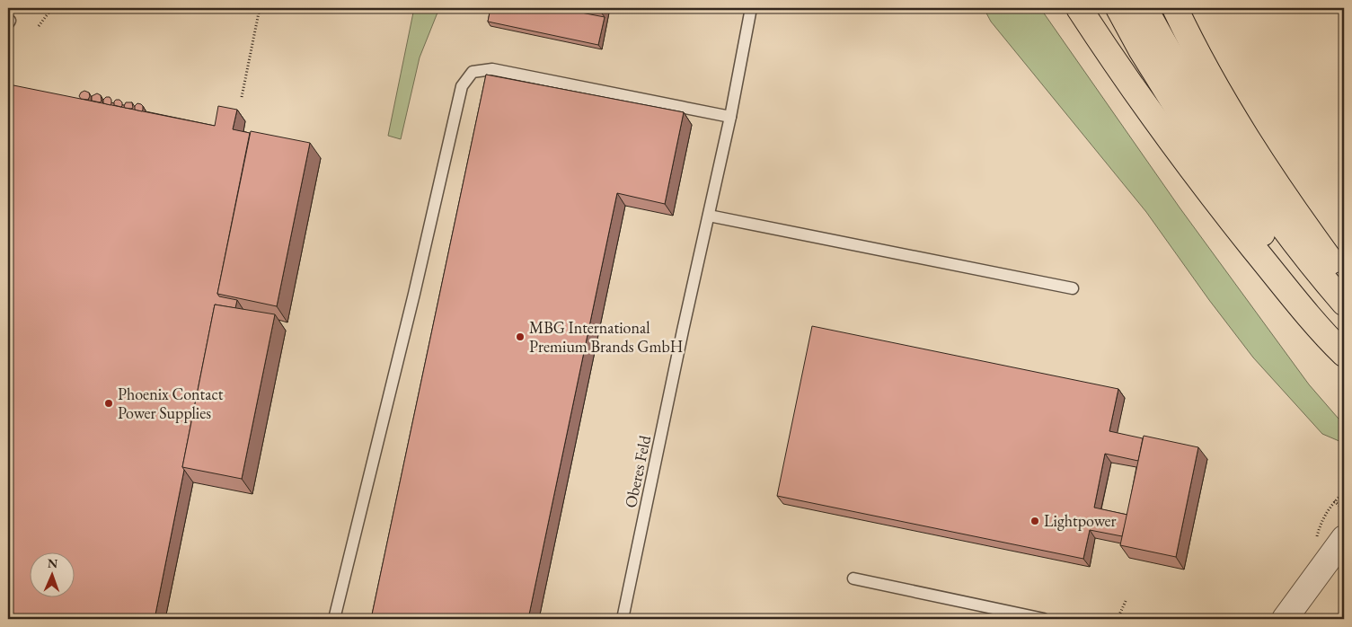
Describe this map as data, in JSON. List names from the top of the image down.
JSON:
{
  "streets": {
    "lane": ["Oberes Feld"]
  },
  "places": ["MBG International Premium Brands GmbH", "Phoenix Contact Power Supplies", "Lightpower"],
  "north": "top"
}
